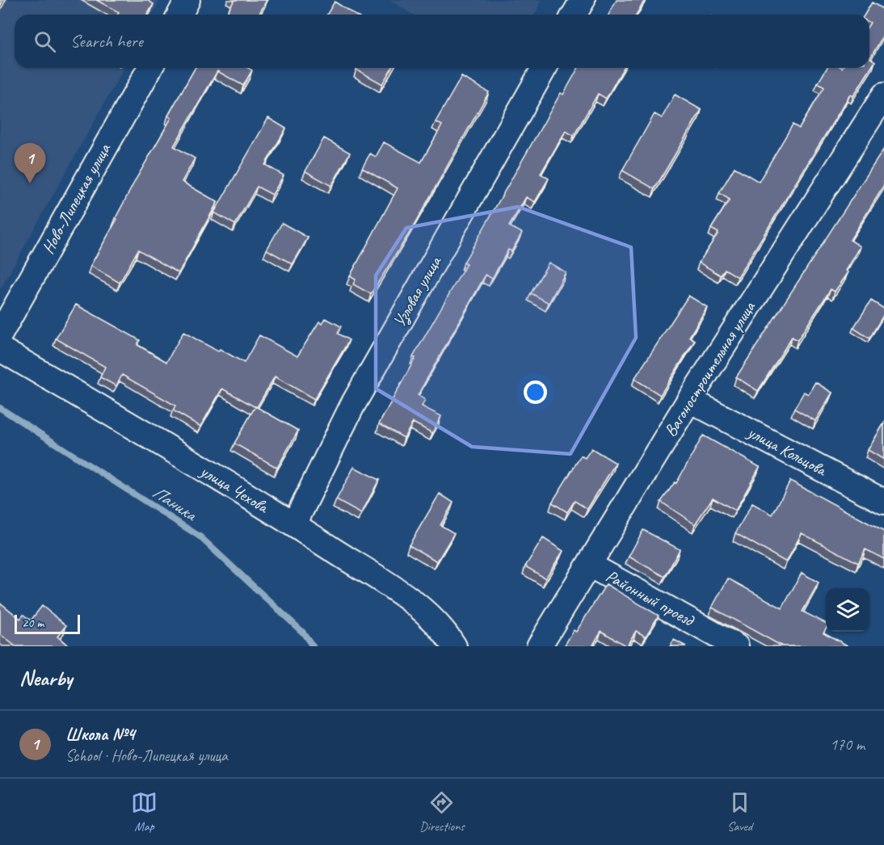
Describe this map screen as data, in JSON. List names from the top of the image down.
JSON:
{
  "streets": {
    "street": [
      "Ново-Липецкая улица",
      "Узловая улица",
      "Вагоностроительная улица",
      "улица Кольцова",
      "улица Чехова",
      "Районный проезд"
    ]
  },
  "crossings": [
    ["Узловая улица", "улица Чехова"],
    ["Вагоностроительная улица", "улица Кольцова"],
    ["Вагоностроительная улица", "Районный проезд"]
  ],
  "water": ["Паника"],
  "scale_bar": "20 m",
  "page": {
    "search": "Search here",
    "pins": "1",
    "scale": "20 m",
    "heading": "Nearby",
    "list": [
      {
        "mark": "1",
        "name": "Школа №4",
        "note": "School · Ново-Липецкая улица",
        "value": "170 m"
      }
    ],
    "nav": ["Map", "Directions", "Saved"]
  }
}
